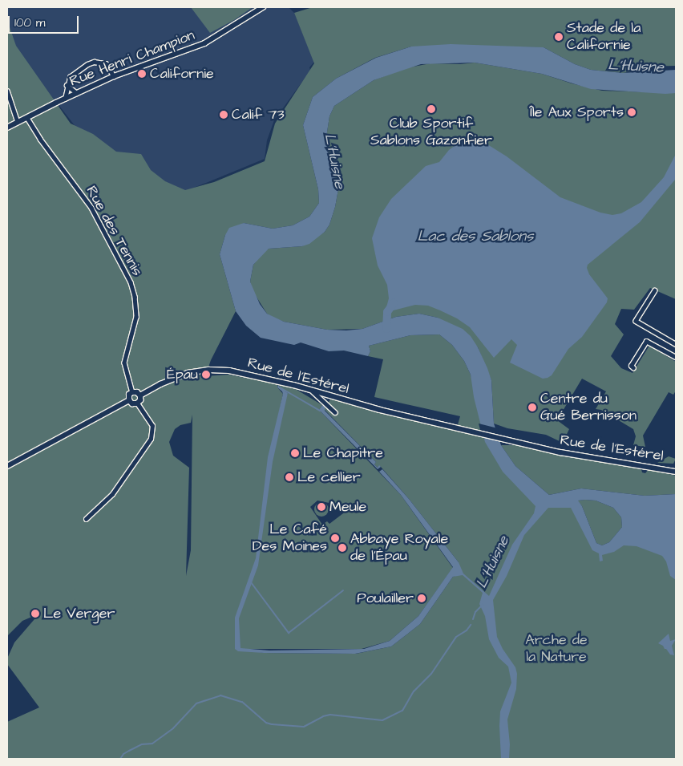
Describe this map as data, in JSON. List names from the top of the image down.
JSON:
{
  "streets": {
    "street": ["Rue Henri Champion", "Rue des Tennis", "Rue de l'Estérel"]
  },
  "crossings": [
    ["Rue Henri Champion", "Rue des Tennis"],
    ["Rue des Tennis", "Rue de l'Estérel"]
  ],
  "water": ["L'Huisne", "Lac des Sablons"],
  "parks": ["Arche de la Nature"],
  "places": [
    "Stade de la Californie",
    "Californie",
    "Club Sportif Sablons Gazonfier",
    "Île Aux Sports",
    "Calif 73",
    "Épau",
    "Centre du Gué Bernisson",
    "Le Chapitre",
    "Le cellier",
    "Meule",
    "Le Café Des Moines",
    "Abbaye Royale de l'Épau",
    "Poulailler",
    "Le Verger"
  ],
  "scale_bar": "100 m"
}
